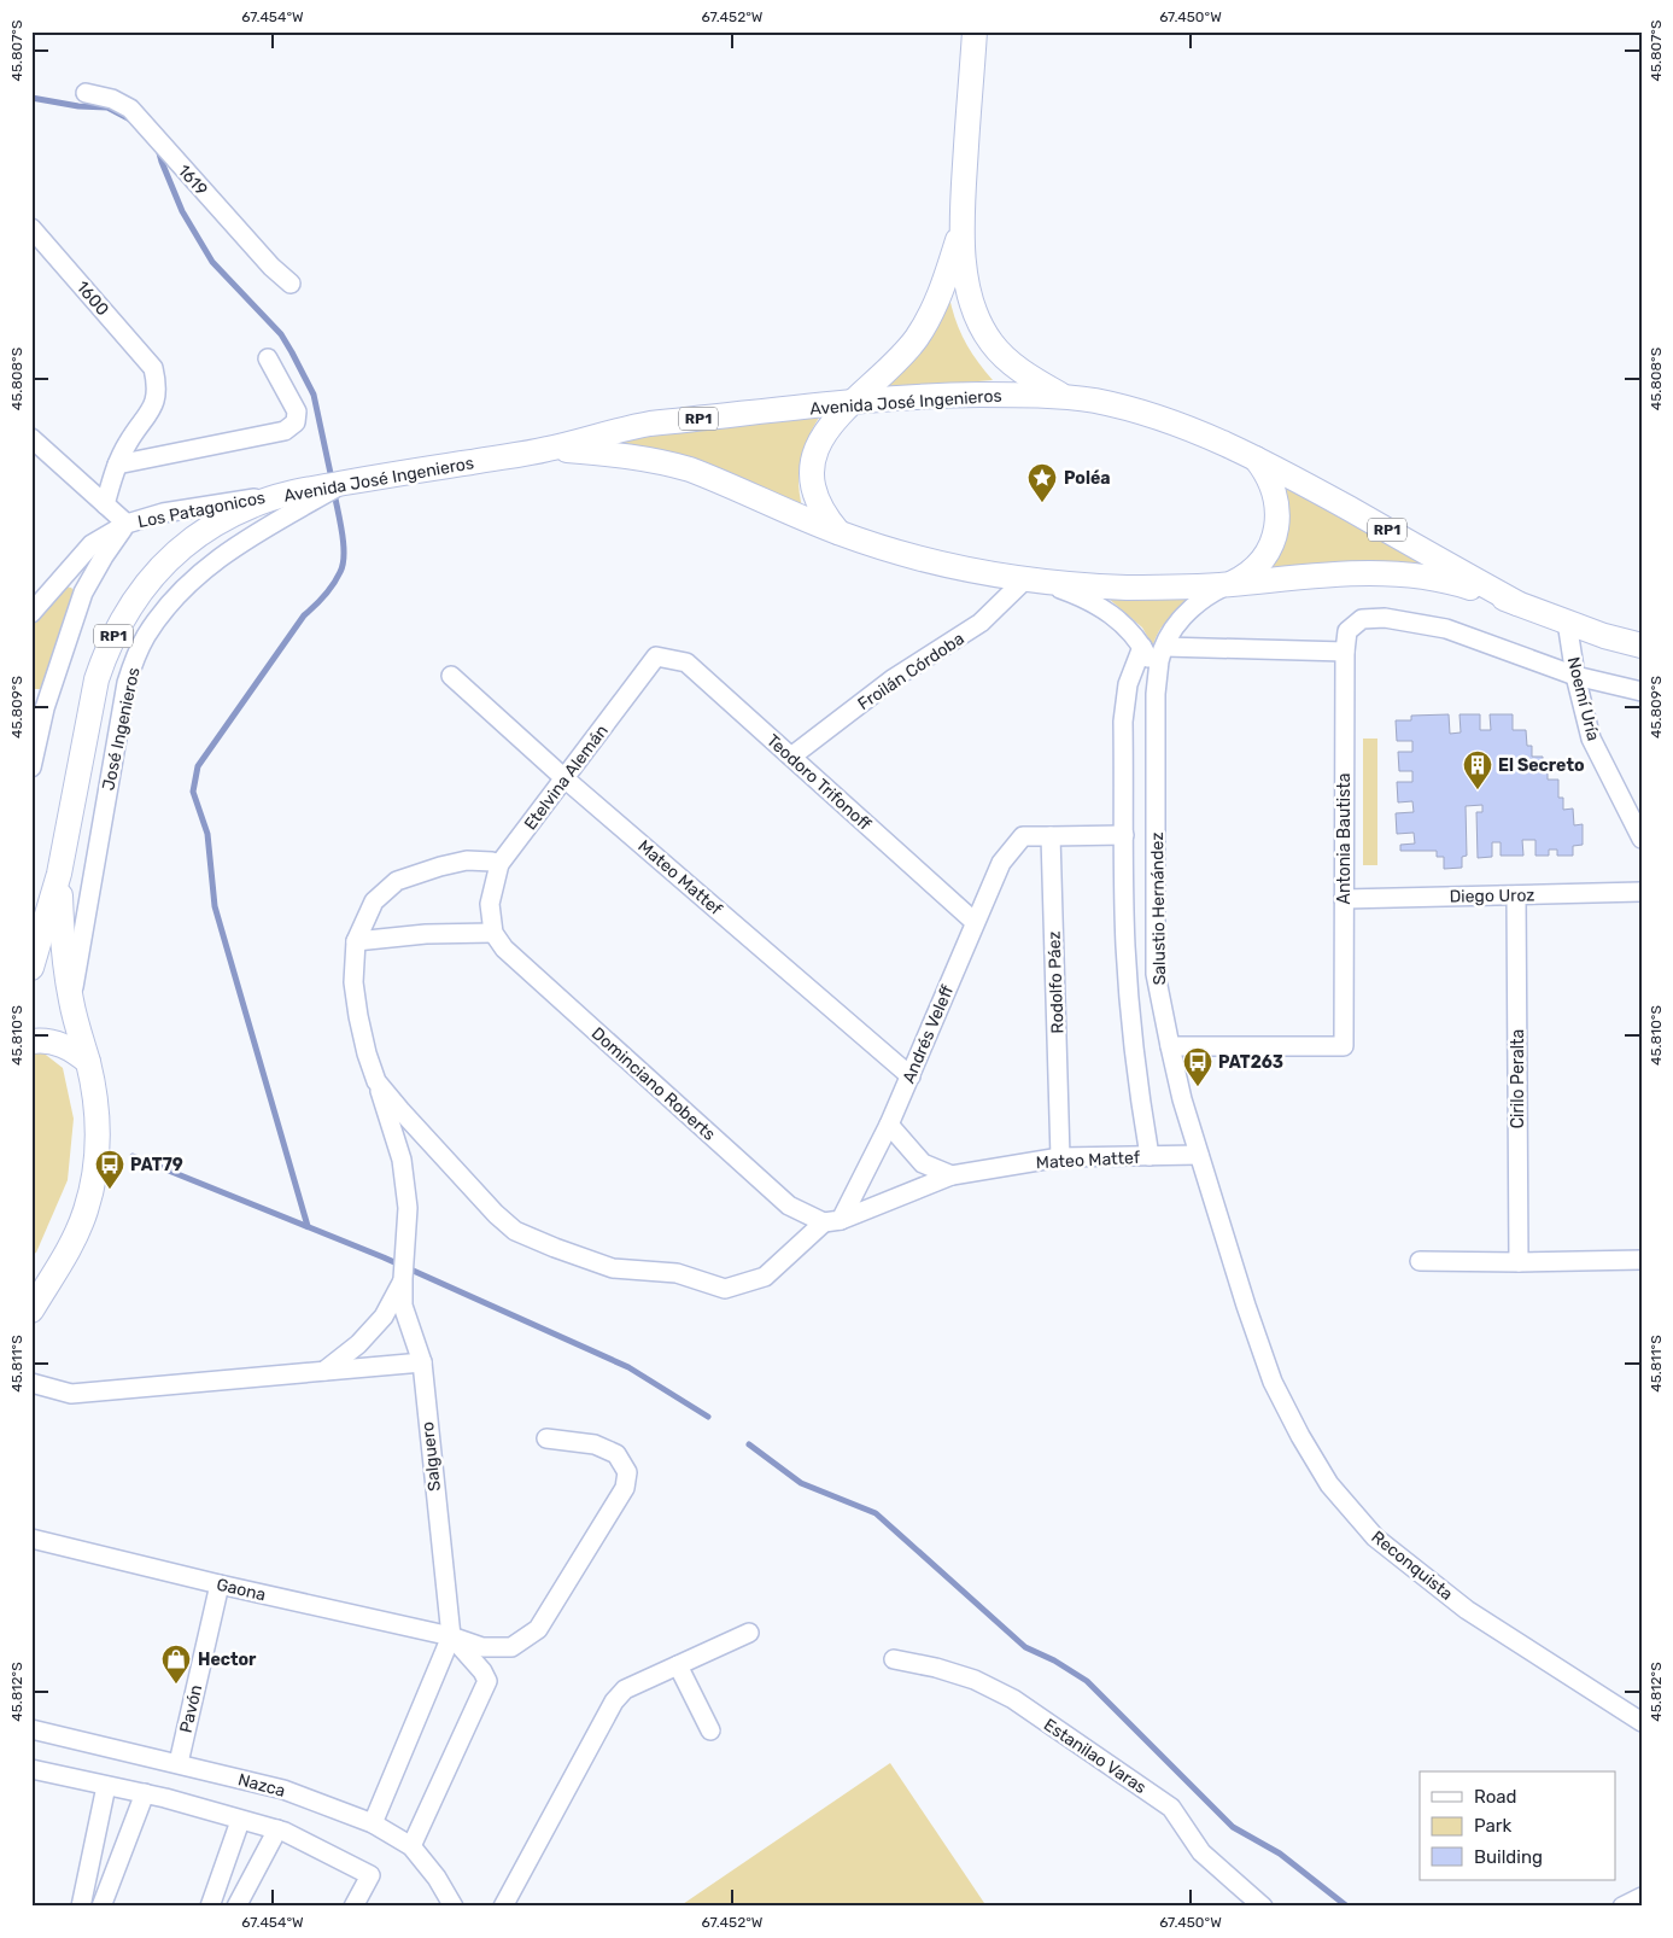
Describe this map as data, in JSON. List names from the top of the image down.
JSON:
{
  "streets": {
    "main road": ["Avenida José Ingenieros", "RP1"],
    "street": [
      "1619",
      "1600",
      "Los Patagonicos",
      "Froilán Córdoba",
      "Noemí Uría",
      "José Ingenieros",
      "Etelvina Alemán",
      "Teodoro Trifonoff",
      "Antonia Bautista",
      "Mateo Mattef",
      "Diego Uroz",
      "Salustio Hernández",
      "Rodolfo Páez",
      "Andrés Veleff",
      "Cirilo Peralta",
      "Dominciano Roberts",
      "Salguero",
      "Reconquista",
      "Gaona",
      "Pavón",
      "Estanilao Varas",
      "Nazca"
    ]
  },
  "crossings": [
    ["Avenida José Ingenieros", "RP1"],
    ["Avenida José Ingenieros", "Los Patagonicos"],
    ["Avenida José Ingenieros", "Froilán Córdoba"],
    ["Avenida José Ingenieros", "José Ingenieros"],
    ["Avenida José Ingenieros", "Salustio Hernández"],
    ["RP1", "Noemí Uría"],
    ["RP1", "Salustio Hernández"],
    ["Froilán Córdoba", "Teodoro Trifonoff"],
    ["Noemí Uría", "Antonia Bautista"],
    ["Etelvina Alemán", "Teodoro Trifonoff"],
    ["Etelvina Alemán", "Mateo Mattef"],
    ["Etelvina Alemán", "Dominciano Roberts"],
    ["Etelvina Alemán", "Salguero"],
    ["Teodoro Trifonoff", "Andrés Veleff"],
    ["Antonia Bautista", "Diego Uroz"],
    ["Antonia Bautista", "Salustio Hernández"],
    ["Mateo Mattef", "Salustio Hernández"],
    ["Mateo Mattef", "Rodolfo Páez"],
    ["Mateo Mattef", "Andrés Veleff"],
    ["Mateo Mattef", "Dominciano Roberts"],
    ["Diego Uroz", "Cirilo Peralta"],
    ["Salustio Hernández", "Reconquista"],
    ["Rodolfo Páez", "Andrés Veleff"],
    ["Andrés Veleff", "Dominciano Roberts"],
    ["Salguero", "Gaona"],
    ["Salguero", "Nazca"],
    ["Gaona", "Pavón"],
    ["Pavón", "Nazca"]
  ],
  "places": {
    "place": ["Poléa"],
    "building": ["El Secreto"],
    "bus stop": ["PAT263", "PAT79"],
    "shop": ["Hector"]
  },
  "legend": ["Road", "Park", "Building"],
  "coordinates": [
    "67.454°W",
    "67.452°W",
    "67.450°W",
    "45.807°S",
    "45.808°S",
    "45.809°S",
    "45.810°S",
    "45.811°S",
    "45.812°S"
  ]
}
